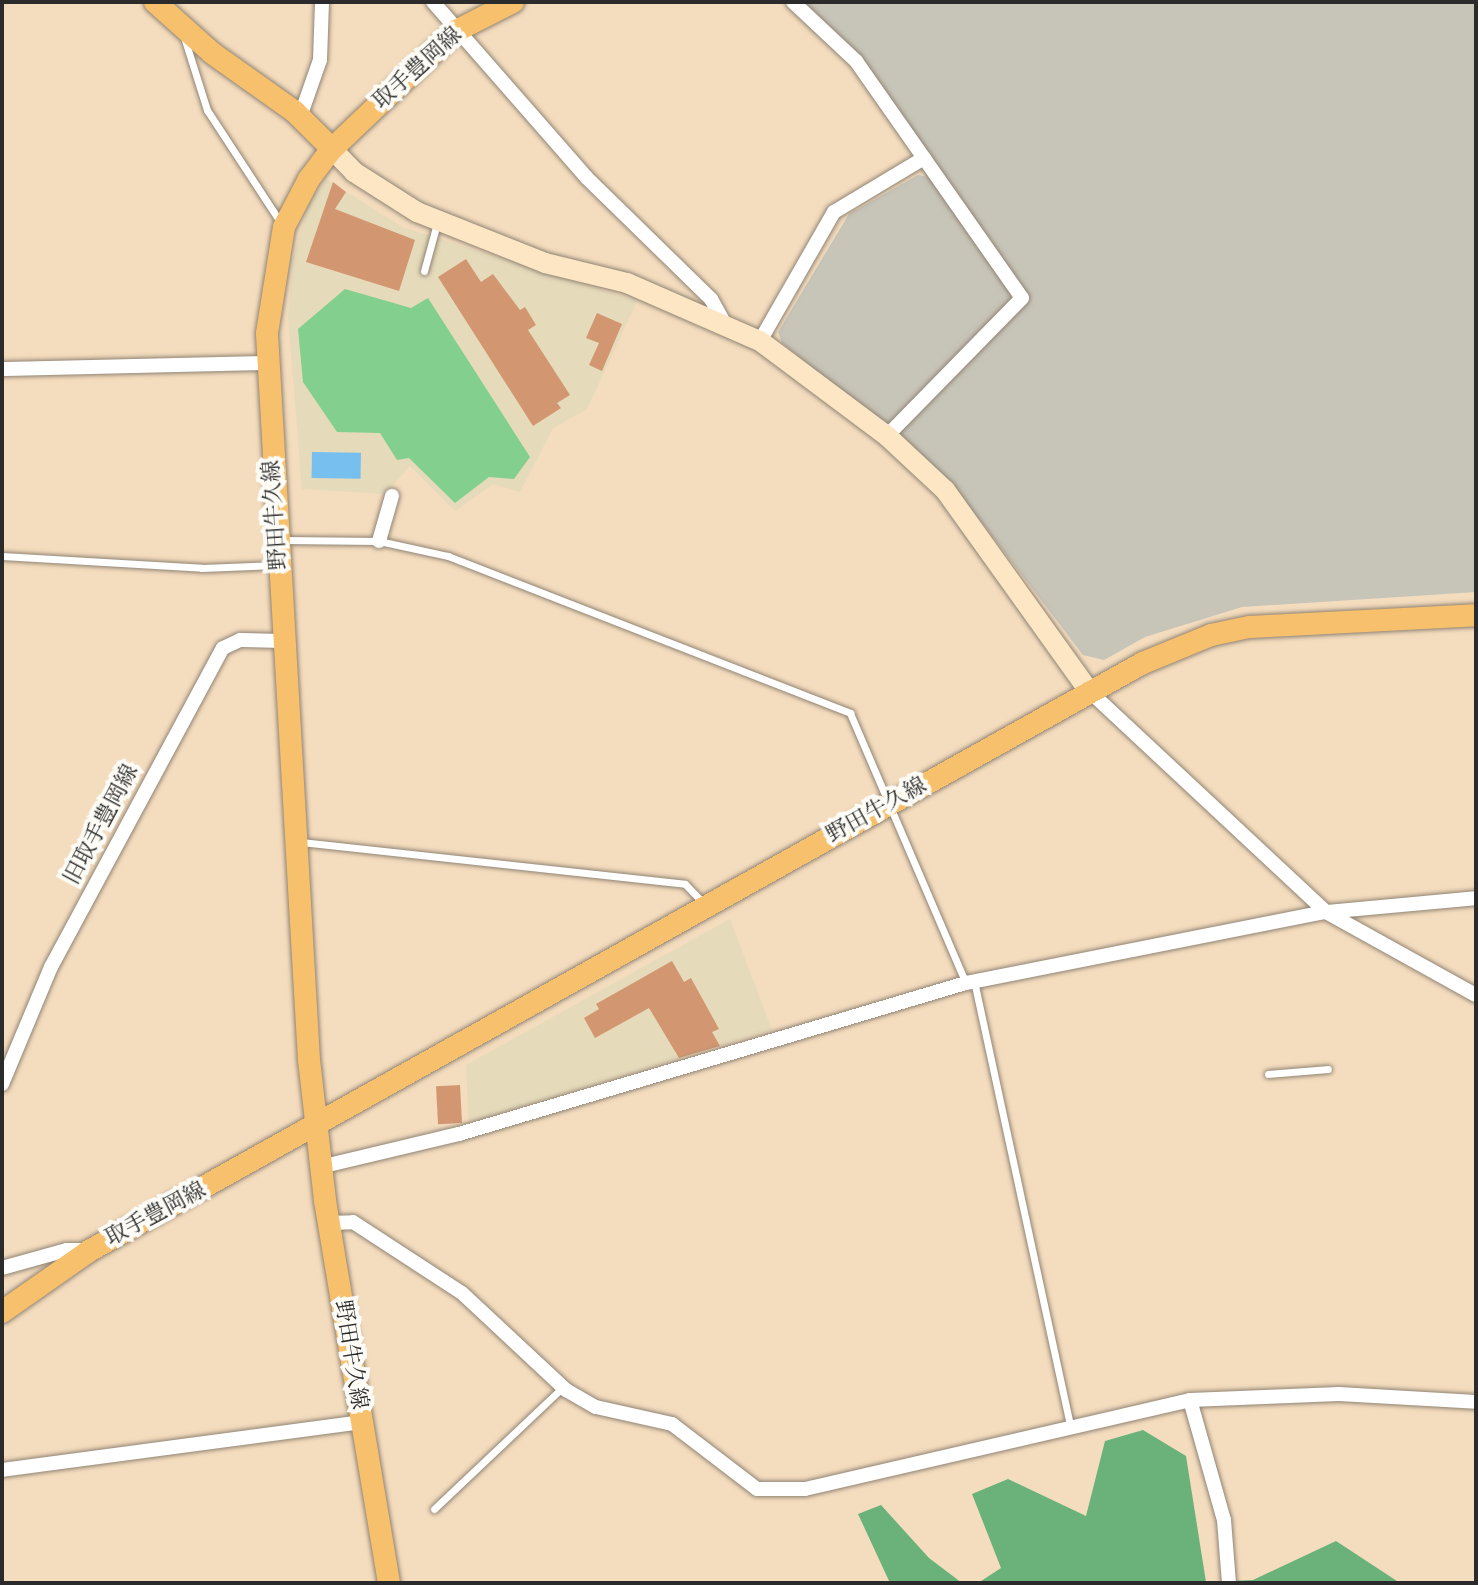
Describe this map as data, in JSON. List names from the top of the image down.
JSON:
{
  "streets": {
    "main road": ["取手豊岡線", "野田牛久線"],
    "street": ["旧取手豊岡線"]
  },
  "crossings": [
    ["取手豊岡線", "野田牛久線"],
    ["野田牛久線", "旧取手豊岡線"]
  ]
}
